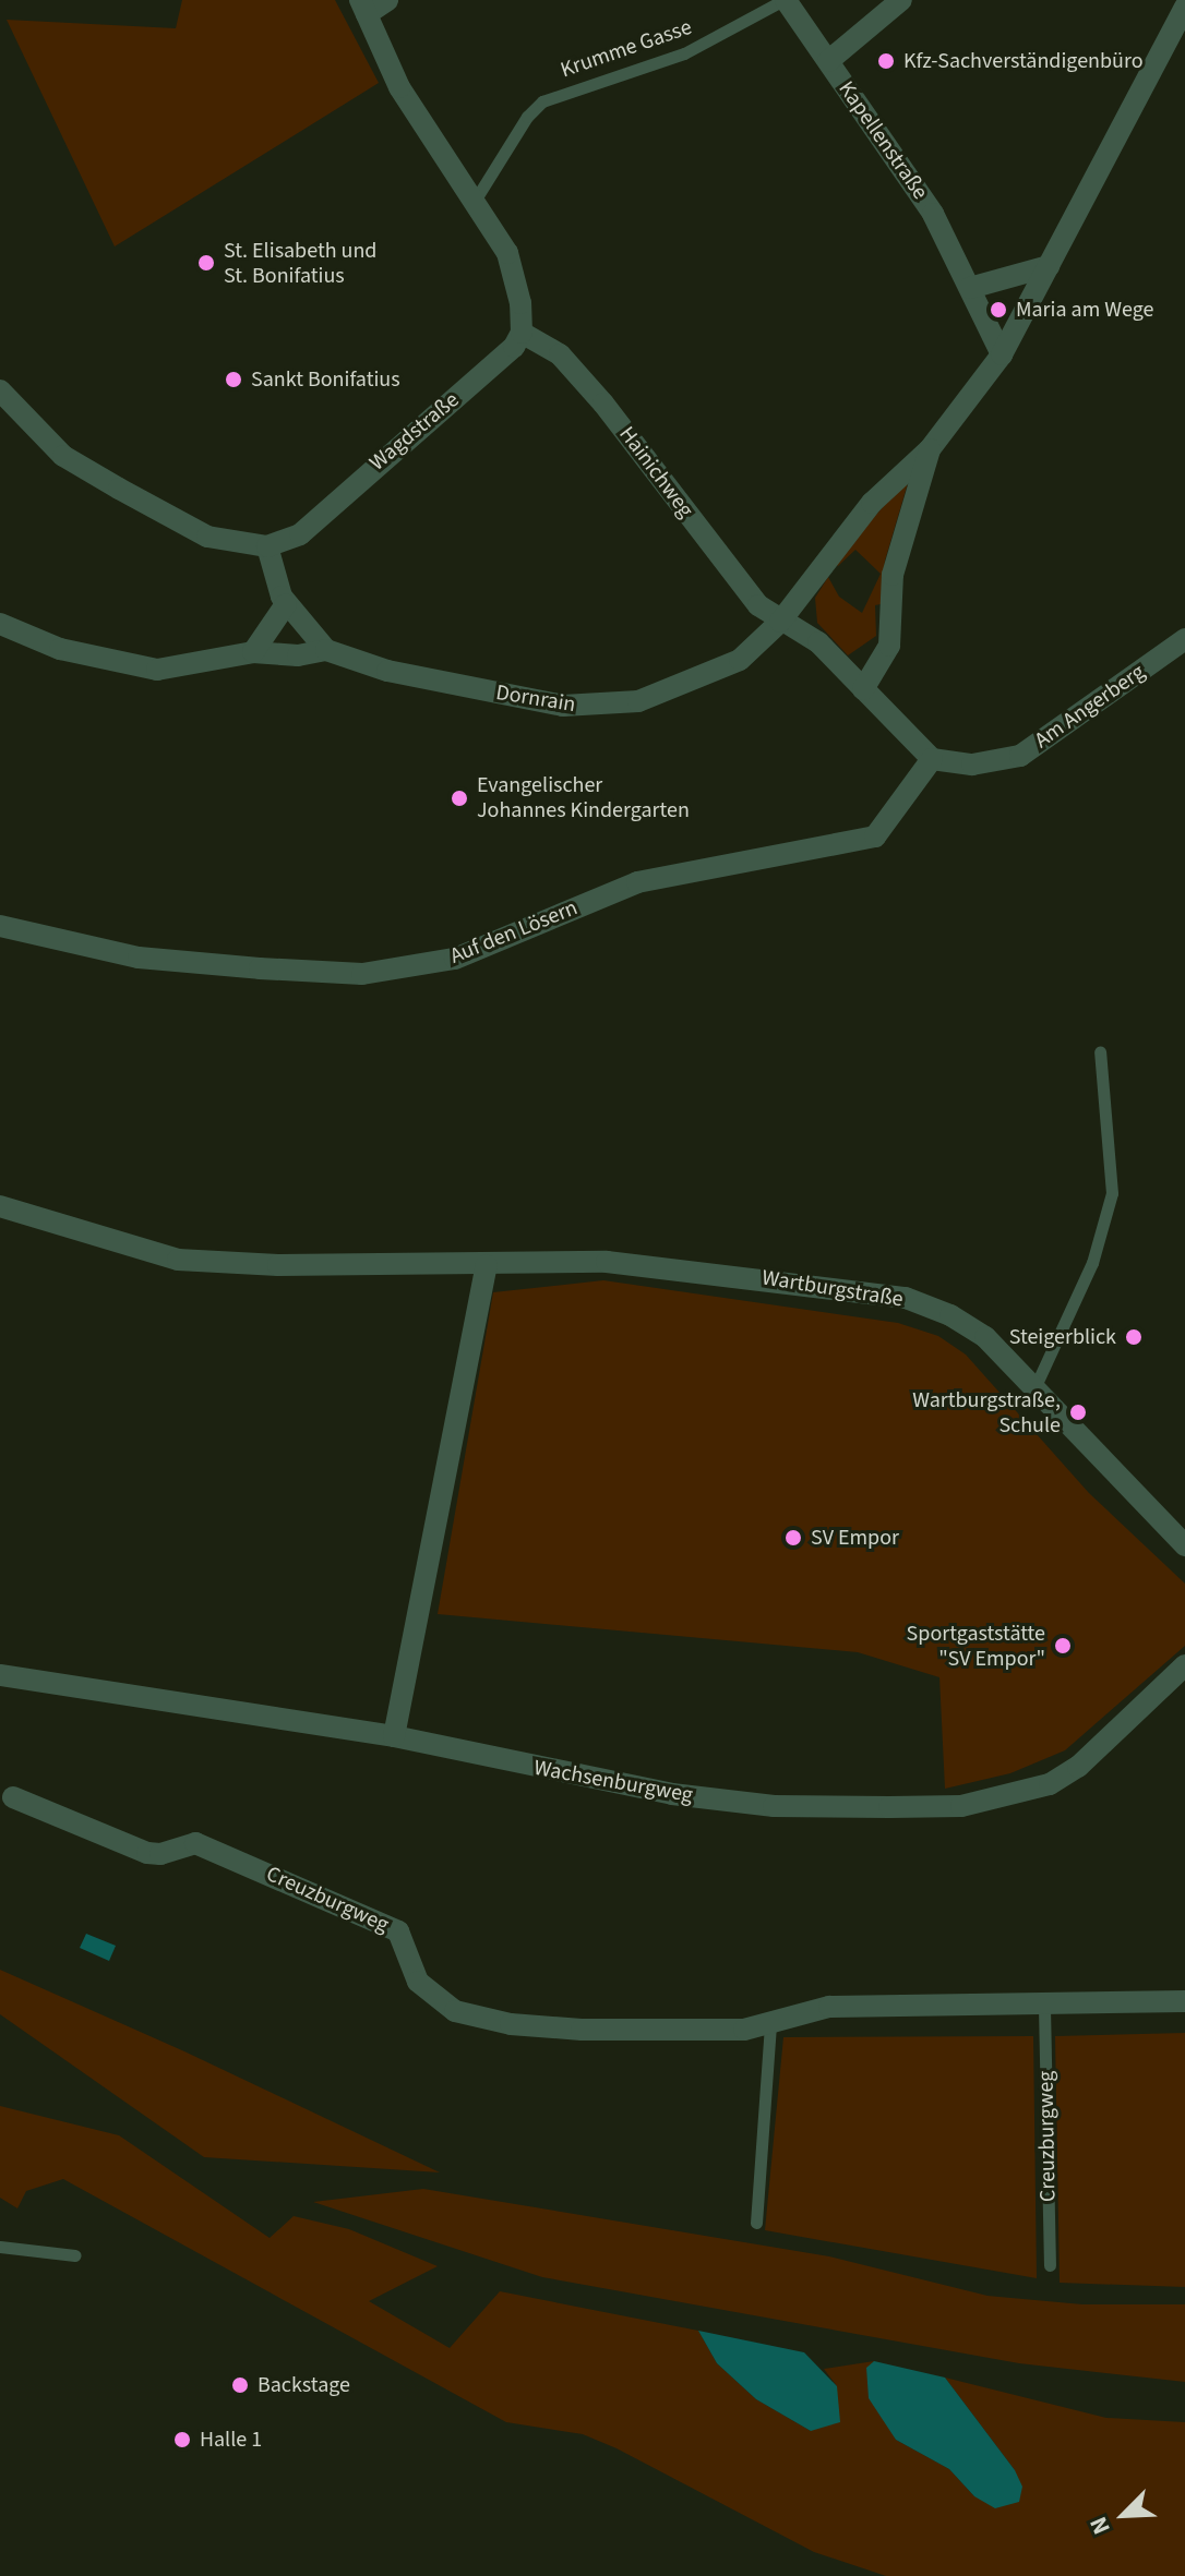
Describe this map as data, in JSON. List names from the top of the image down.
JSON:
{
  "streets": {
    "street": [
      "Kapellenstraße",
      "Wagdstraße",
      "Hainichweg",
      "Dornrain",
      "Am Angerberg",
      "Auf den Lösern",
      "Wartburgstraße",
      "Wachsenburgweg",
      "Creuzburgweg"
    ],
    "lane": ["Krumme Gasse"]
  },
  "crossings": [
    ["Krumme Gasse", "Kapellenstraße"],
    ["Wagdstraße", "Hainichweg"],
    ["Wagdstraße", "Dornrain"],
    ["Hainichweg", "Dornrain"],
    ["Am Angerberg", "Auf den Lösern"]
  ],
  "places": [
    "Kfz-Sachverständigenbüro",
    "St. Elisabeth und St. Bonifatius",
    "Maria am Wege",
    "Sankt Bonifatius",
    "Evangelischer Johannes Kindergarten",
    "Steigerblick",
    "Wartburgstraße, Schule",
    "SV Empor",
    "Sportgaststätte \"SV Empor\"",
    "Backstage",
    "Halle 1"
  ],
  "north": "bottom left"
}
